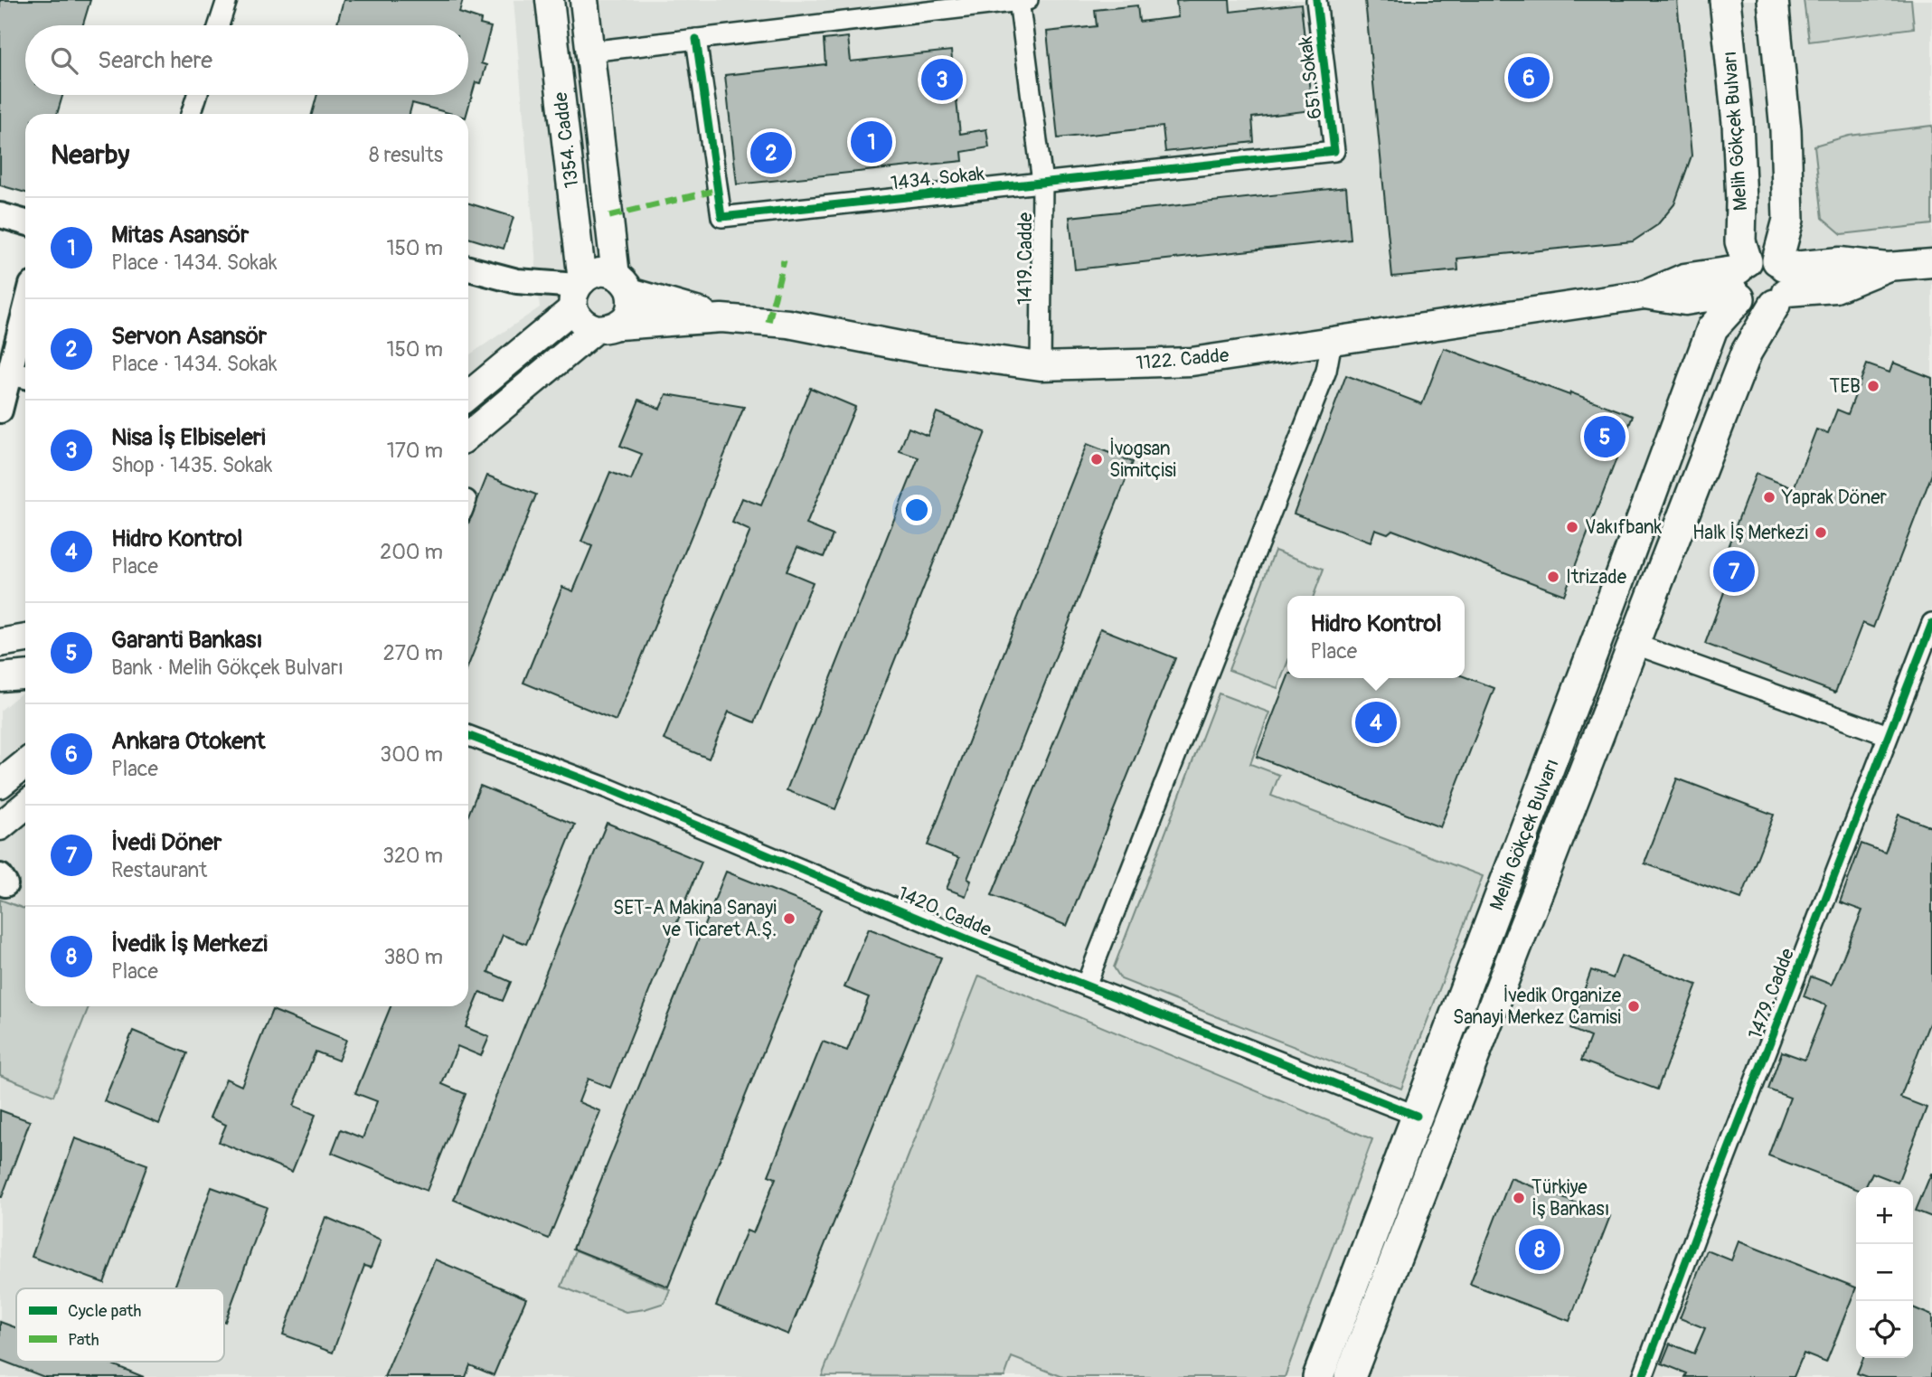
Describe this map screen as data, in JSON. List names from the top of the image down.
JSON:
{
  "streets": {
    "main road": ["Melih Gökçek Bulvarı", "1354. Cadde", "1122. Cadde"],
    "street": [
      "651. Sokak",
      "1434. Sokak",
      "1419. Cadde",
      "1420. Cadde",
      "1479. Cadde"
    ]
  },
  "crossings": [
    ["651. Sokak", "1434. Sokak"],
    ["Melih Gökçek Bulvarı", "1122. Cadde"],
    ["Melih Gökçek Bulvarı", "1420. Cadde"],
    ["1434. Sokak", "1419. Cadde"],
    ["1419. Cadde", "1122. Cadde"]
  ],
  "places": [
    "TEB",
    "İvogsan Simitçisi",
    "Yaprak Döner",
    "Vakıfbank",
    "Halk İş Merkezi",
    "Itrizade",
    "SET-A Makina Sanayi ve Ticaret A.Ş.",
    "İvedik Organize Sanayi Merkez Camisi",
    "Türkiye İş Bankası"
  ],
  "legend": ["Cycle path", "Path"],
  "page": {
    "search": "Search here",
    "pins": [
      "6",
      "3",
      "1",
      "2",
      "5",
      "7",
      "4",
      "8"
    ],
    "heading": ["Nearby", "8 results"],
    "list": [
      {
        "mark": "1",
        "name": "Mitas Asansör",
        "note": "Place · 1434. Sokak",
        "value": "150 m"
      },
      {
        "mark": "2",
        "name": "Servon Asansör",
        "note": "Place · 1434. Sokak",
        "value": "150 m"
      },
      {
        "mark": "3",
        "name": "Nisa İş Elbiseleri",
        "note": "Shop · 1435. Sokak",
        "value": "170 m"
      },
      {
        "mark": "4",
        "name": "Hidro Kontrol",
        "note": "Place",
        "value": "200 m"
      },
      {
        "mark": "5",
        "name": "Garanti Bankası",
        "note": "Bank · Melih Gökçek Bulvarı",
        "value": "270 m"
      },
      {
        "mark": "6",
        "name": "Ankara Otokent",
        "note": "Place",
        "value": "300 m"
      },
      {
        "mark": "7",
        "name": "İvedi Döner",
        "note": "Restaurant",
        "value": "320 m"
      },
      {
        "mark": "8",
        "name": "İvedik İş Merkezi",
        "note": "Place",
        "value": "380 m"
      }
    ],
    "popup": ["Hidro Kontrol", "Place"],
    "map_buttons": ["+", "−"]
  }
}
